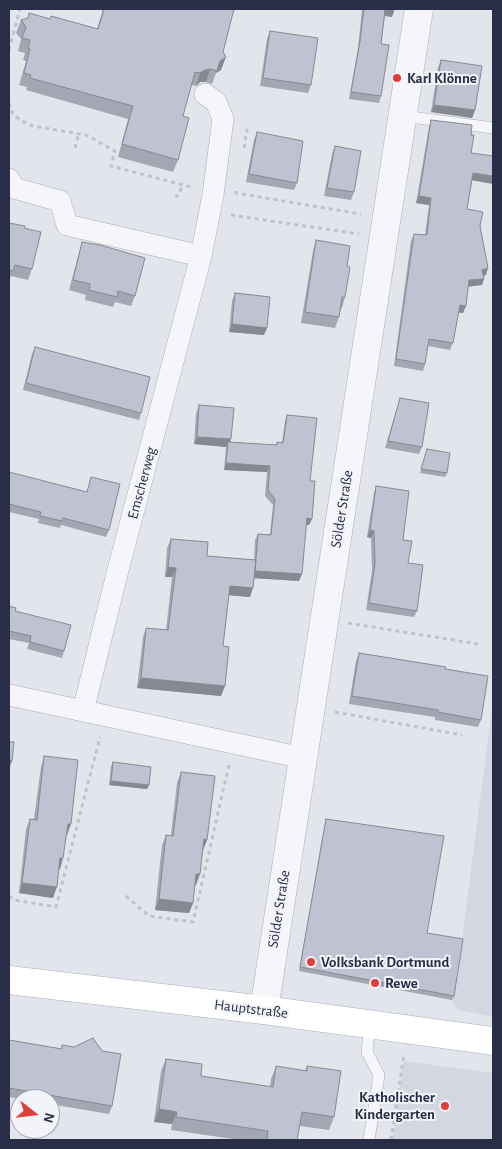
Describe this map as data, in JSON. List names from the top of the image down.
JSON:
{
  "streets": {
    "main road": ["Hauptstraße"],
    "street": ["Emscherweg", "Sölder Straße"]
  },
  "crossings": [
    ["Sölder Straße", "Hauptstraße"]
  ],
  "places": [
    "Karl Klönne",
    "Volksbank Dortmund",
    "Rewe",
    "Katholischer Kindergarten"
  ],
  "north": "right"
}
